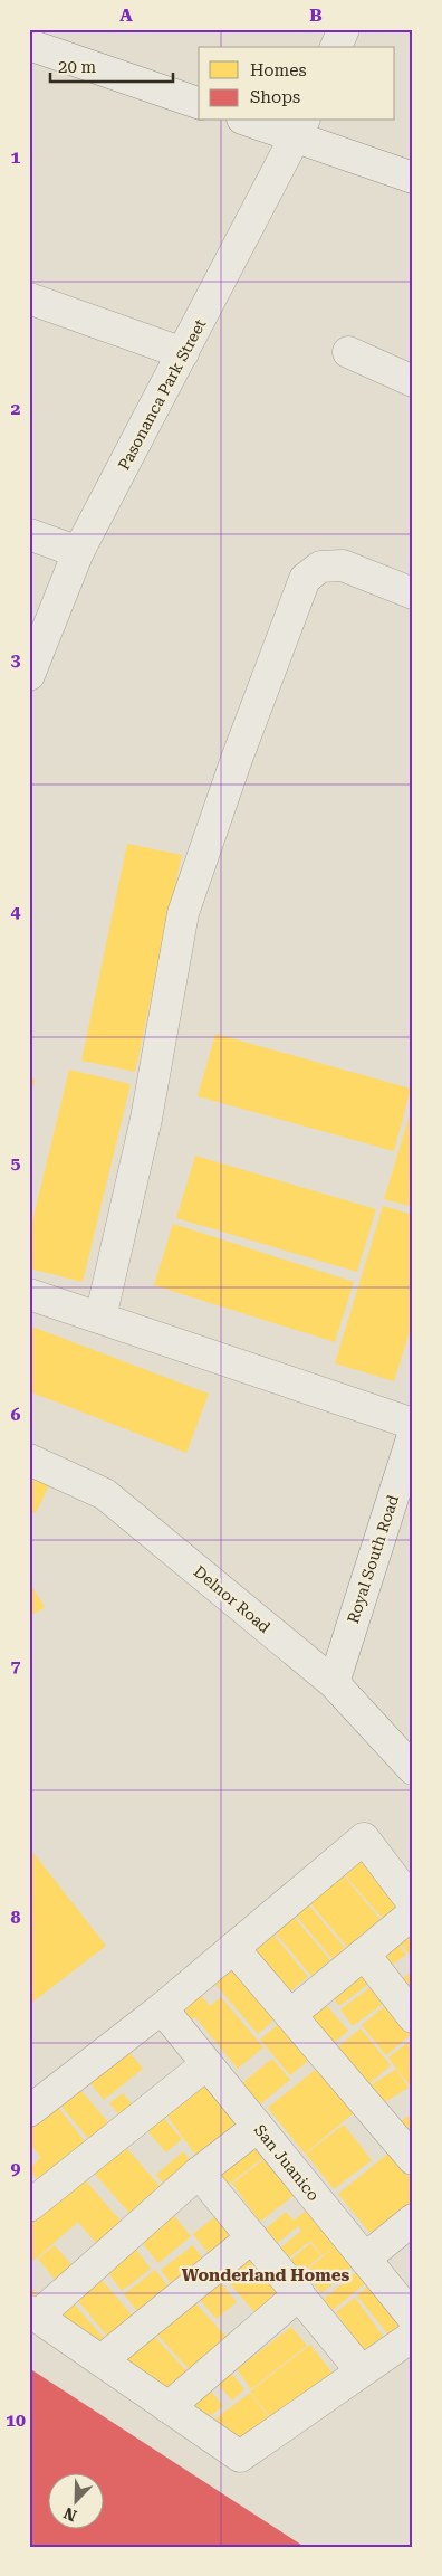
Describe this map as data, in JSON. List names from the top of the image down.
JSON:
{
  "streets": {
    "street": [
      "Pasonanca Park Street",
      "Royal South Road",
      "Delnor Road",
      "San Juanico"
    ]
  },
  "crossings": [
    ["Royal South Road", "Delnor Road"]
  ],
  "districts": ["Wonderland Homes"],
  "legend": ["Homes", "Shops"],
  "scale_bar": "20 m",
  "north": "bottom left",
  "grid": {
    "columns": ["A", "B"],
    "rows": [
      "1",
      "2",
      "3",
      "4",
      "5",
      "6",
      "7",
      "8",
      "9",
      "10"
    ]
  }
}
